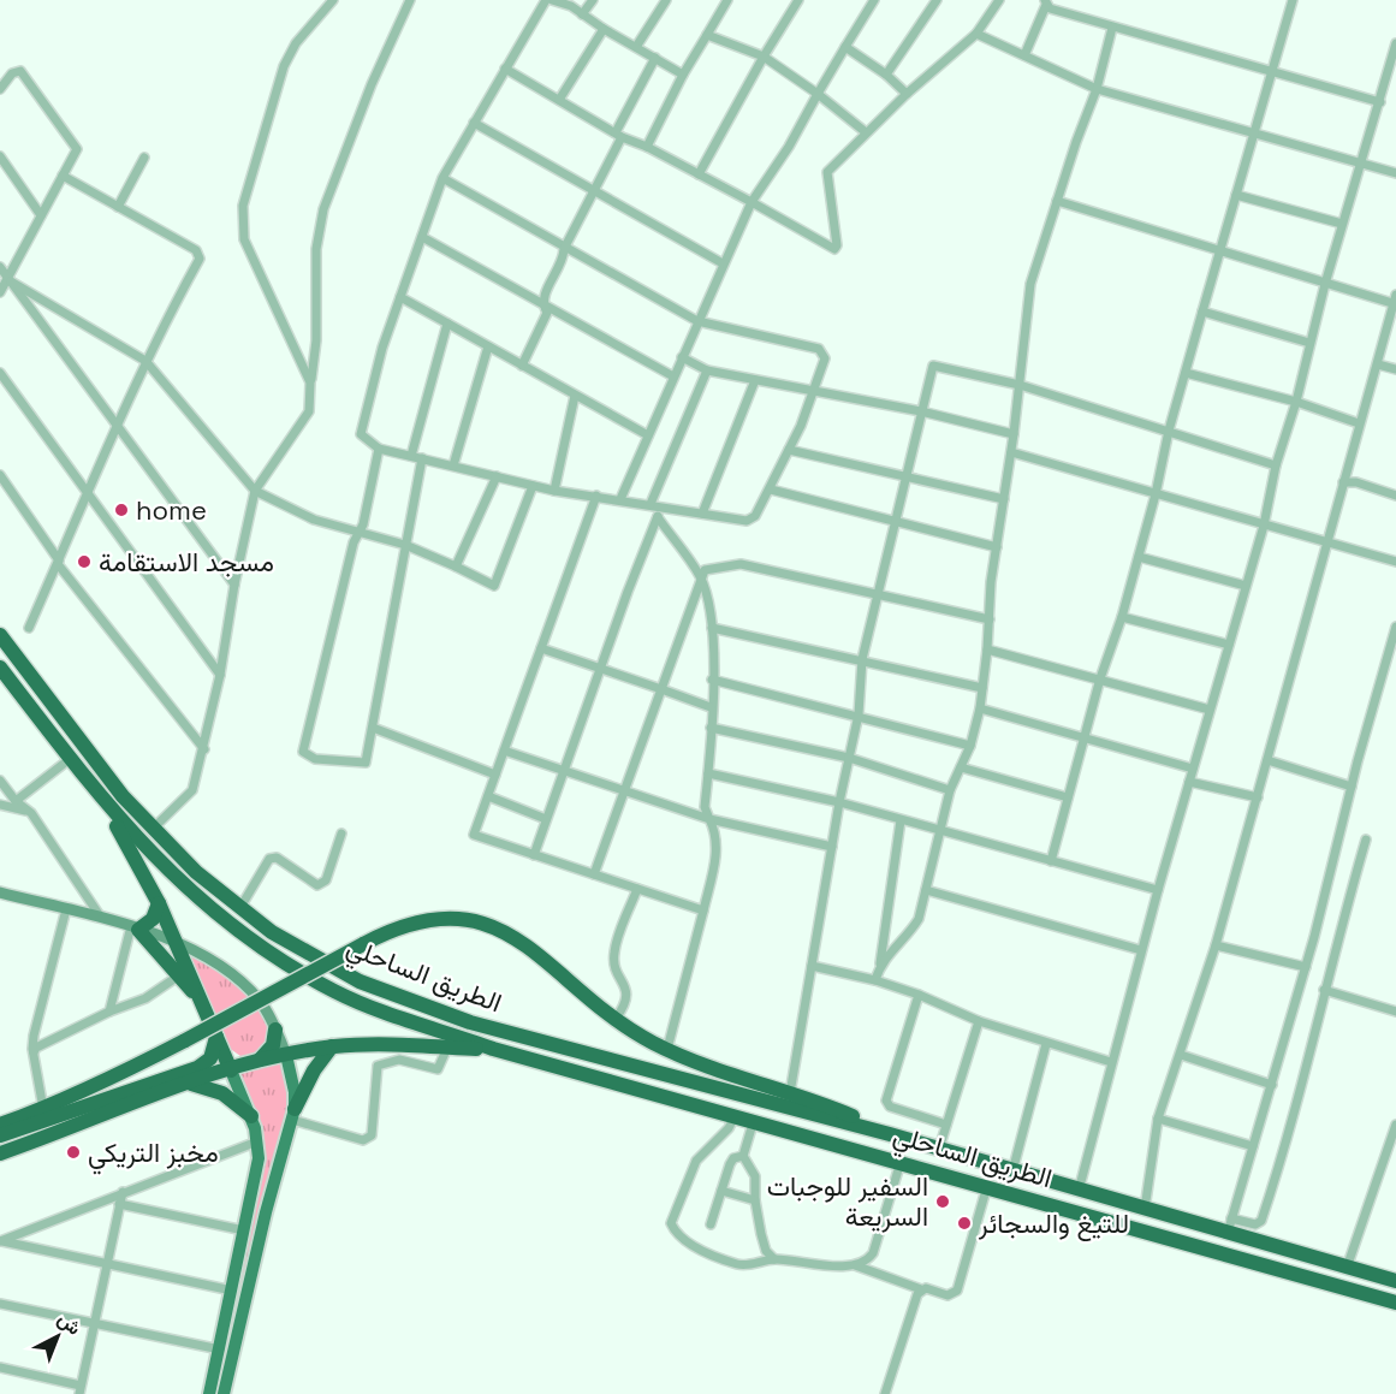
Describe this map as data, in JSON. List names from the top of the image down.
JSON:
{
  "streets": {
    "highway": ["الطريق الساحلي"]
  },
  "places": [
    "home",
    "مسجد الاستقامة",
    "مخبز التريكي",
    "السفير للوجبات السريعة",
    "للتيغ والسجائر"
  ],
  "north": "top right"
}
